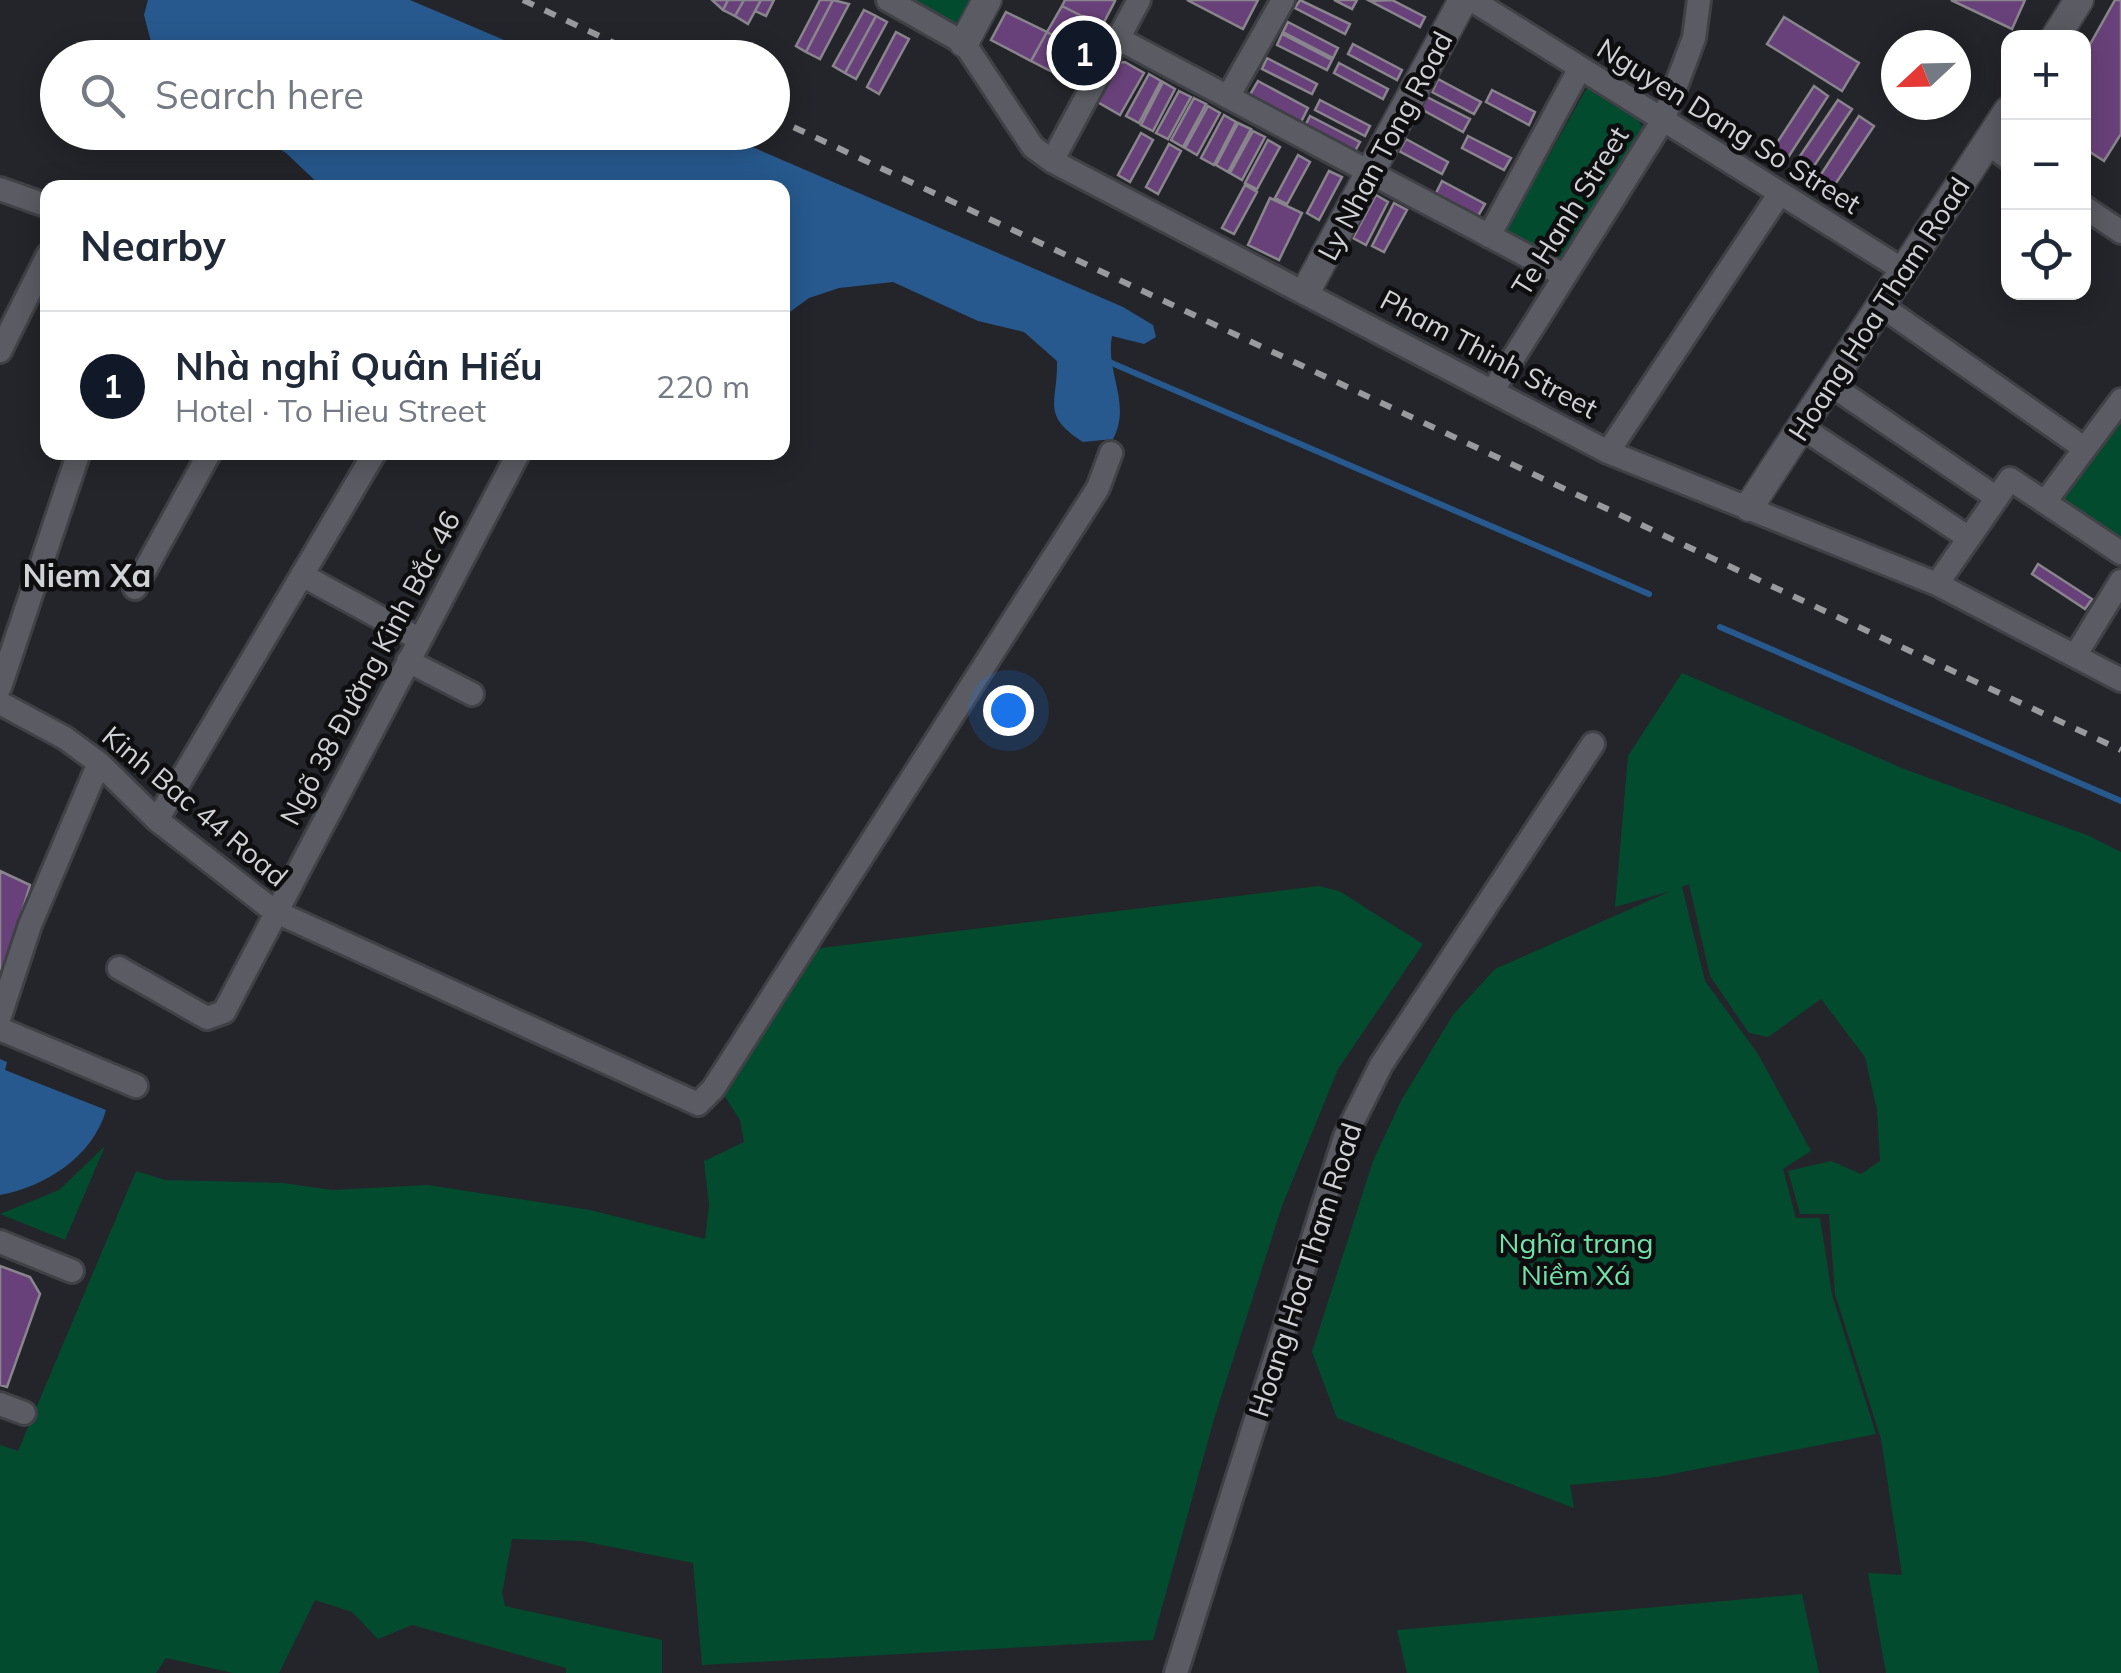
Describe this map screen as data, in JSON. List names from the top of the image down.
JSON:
{
  "streets": {
    "street": [
      "Nguyen Dang So Street",
      "Ly Nhan Tong Road",
      "Te Hanh Street",
      "Hoang Hoa Tham Road",
      "Pham Thinh Street",
      "Ngõ 38 Đường Kinh Bắc 46",
      "Kinh Bac 44 Road"
    ]
  },
  "crossings": [
    ["Nguyen Dang So Street", "Te Hanh Street"],
    ["Nguyen Dang So Street", "Hoang Hoa Tham Road"],
    ["Ly Nhan Tong Road", "Pham Thinh Street"],
    ["Te Hanh Street", "Pham Thinh Street"],
    ["Hoang Hoa Tham Road", "Pham Thinh Street"],
    ["Ngõ 38 Đường Kinh Bắc 46", "Kinh Bac 44 Road"]
  ],
  "districts": ["Niem Xa"],
  "parks": ["Nghĩa trang Niềm Xá"],
  "north": "left",
  "page": {
    "pins": "1",
    "map_buttons": ["+", "−"],
    "search": "Search here",
    "heading": "Nearby",
    "list": [
      {
        "mark": "1",
        "name": "Nhà nghỉ Quân Hiếu",
        "note": "Hotel · To Hieu Street",
        "value": "220 m"
      }
    ]
  }
}
